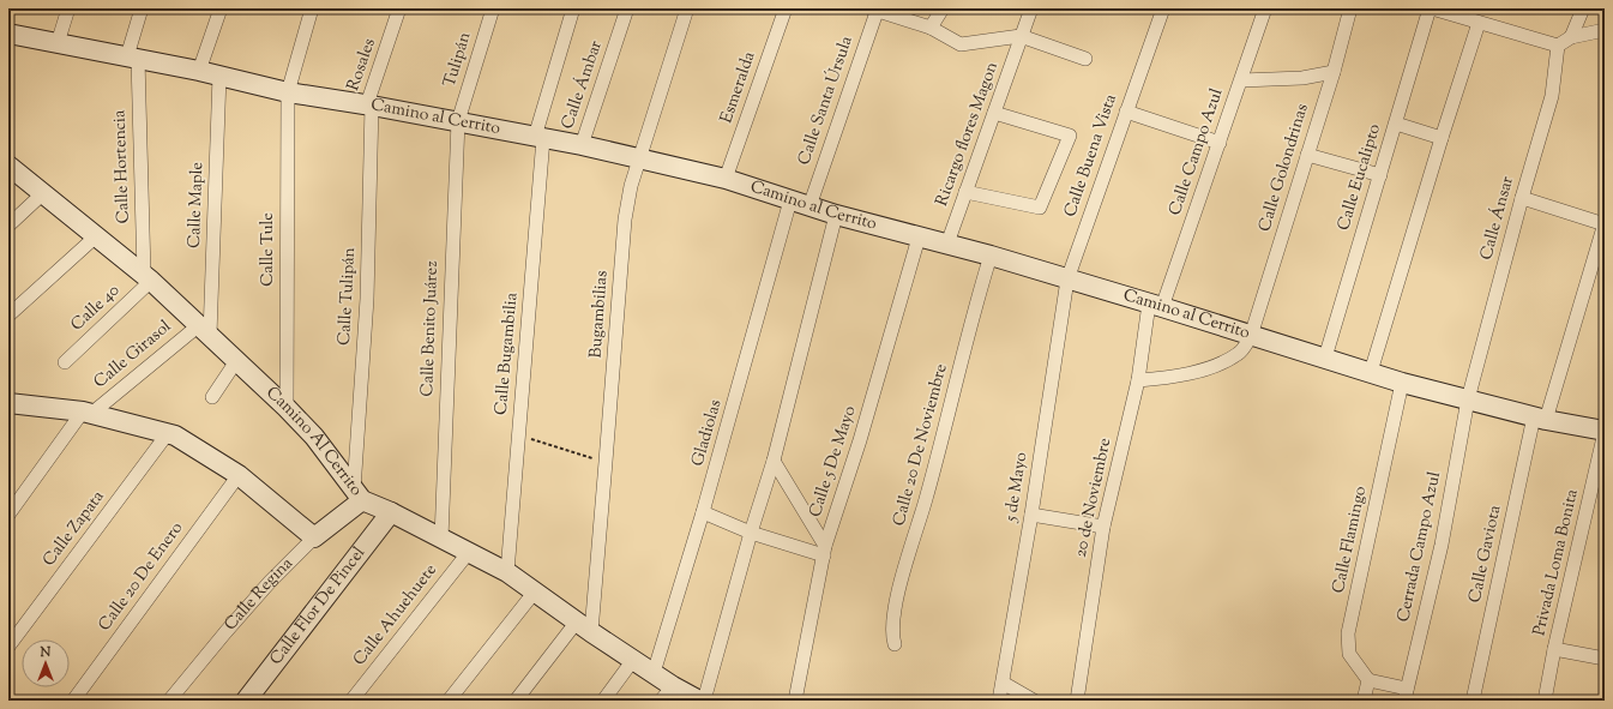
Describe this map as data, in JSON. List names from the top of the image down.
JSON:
{
  "streets": {
    "main road": [
      "Camino al Cerrito",
      "Camino Al Cerrito",
      "Calle Regina",
      "Calle Flor De Pincel"
    ],
    "street": [
      "Tulipán",
      "Rosales",
      "Calle Ámbar",
      "Esmeralda",
      "Calle Santa Úrsula",
      "Ricargo flores Magon",
      "Calle Campo Azul",
      "Calle Buena Vista",
      "Calle Hortencia",
      "Calle Golondrinas",
      "Calle Eucalipto",
      "Calle Maple",
      "Calle Ánsar",
      "Calle Tule",
      "Calle Tulipán",
      "Calle 40",
      "Bugambilias",
      "Calle Benito Juárez",
      "Calle Bugambilia",
      "Calle Girasol",
      "Gladiolas",
      "Calle 20 De Noviembre",
      "Calle 5 De Mayo",
      "5 de Mayo",
      "20 de Noviembre",
      "Calle Zapata",
      "Calle Flamingo",
      "Cerrada Campo Azul",
      "Calle Gaviota",
      "Privada Loma Bonita",
      "Calle 20 De Enero",
      "Calle Ahuehuete"
    ]
  },
  "crossings": [
    ["Tulipán", "Camino al Cerrito"],
    ["Tulipán", "Calle Benito Juárez"],
    ["Rosales", "Camino al Cerrito"],
    ["Rosales", "Calle Tulipán"],
    ["Calle Ámbar", "Camino al Cerrito"],
    ["Esmeralda", "Camino al Cerrito"],
    ["Calle Santa Úrsula", "Camino al Cerrito"],
    ["Camino al Cerrito", "Ricargo flores Magon"],
    ["Camino al Cerrito", "Calle Campo Azul"],
    ["Camino al Cerrito", "Calle Buena Vista"],
    ["Camino al Cerrito", "Calle Hortencia"],
    ["Camino al Cerrito", "Calle Golondrinas"],
    ["Camino al Cerrito", "Calle Eucalipto"],
    ["Camino al Cerrito", "Calle Maple"],
    ["Camino al Cerrito", "Calle Ánsar"],
    ["Camino al Cerrito", "Calle Tule"],
    ["Camino al Cerrito", "Calle Tulipán"],
    ["Camino al Cerrito", "Bugambilias"],
    ["Camino al Cerrito", "Calle Benito Juárez"],
    ["Camino al Cerrito", "Calle Bugambilia"],
    ["Camino al Cerrito", "Gladiolas"],
    ["Camino al Cerrito", "Calle 20 De Noviembre"],
    ["Camino al Cerrito", "Calle 5 De Mayo"],
    ["Camino al Cerrito", "5 de Mayo"],
    ["Camino al Cerrito", "20 de Noviembre"],
    ["Camino al Cerrito", "Calle Flamingo"],
    ["Camino al Cerrito", "Cerrada Campo Azul"],
    ["Camino al Cerrito", "Calle Gaviota"],
    ["Camino al Cerrito", "Privada Loma Bonita"],
    ["Calle Campo Azul", "20 de Noviembre"],
    ["Calle Buena Vista", "5 de Mayo"],
    ["Calle Hortencia", "Calle 40"],
    ["Calle Hortencia", "Camino Al Cerrito"],
    ["Calle Golondrinas", "20 de Noviembre"],
    ["Calle Maple", "Calle Girasol"],
    ["Calle Maple", "Camino Al Cerrito"],
    ["Calle Ánsar", "Cerrada Campo Azul"],
    ["Calle Tule", "Camino Al Cerrito"],
    ["Calle Tulipán", "Camino Al Cerrito"],
    ["Calle Tulipán", "Calle Regina"],
    ["Calle 40", "Camino Al Cerrito"],
    ["Bugambilias", "Camino Al Cerrito"],
    ["Calle Benito Juárez", "Camino Al Cerrito"],
    ["Calle Bugambilia", "Camino Al Cerrito"],
    ["Calle Girasol", "Camino Al Cerrito"],
    ["Gladiolas", "Camino Al Cerrito"],
    ["Camino Al Cerrito", "Calle Regina"],
    ["Camino Al Cerrito", "Calle Flor De Pincel"],
    ["Camino Al Cerrito", "Calle Ahuehuete"]
  ],
  "north": "top"
}
